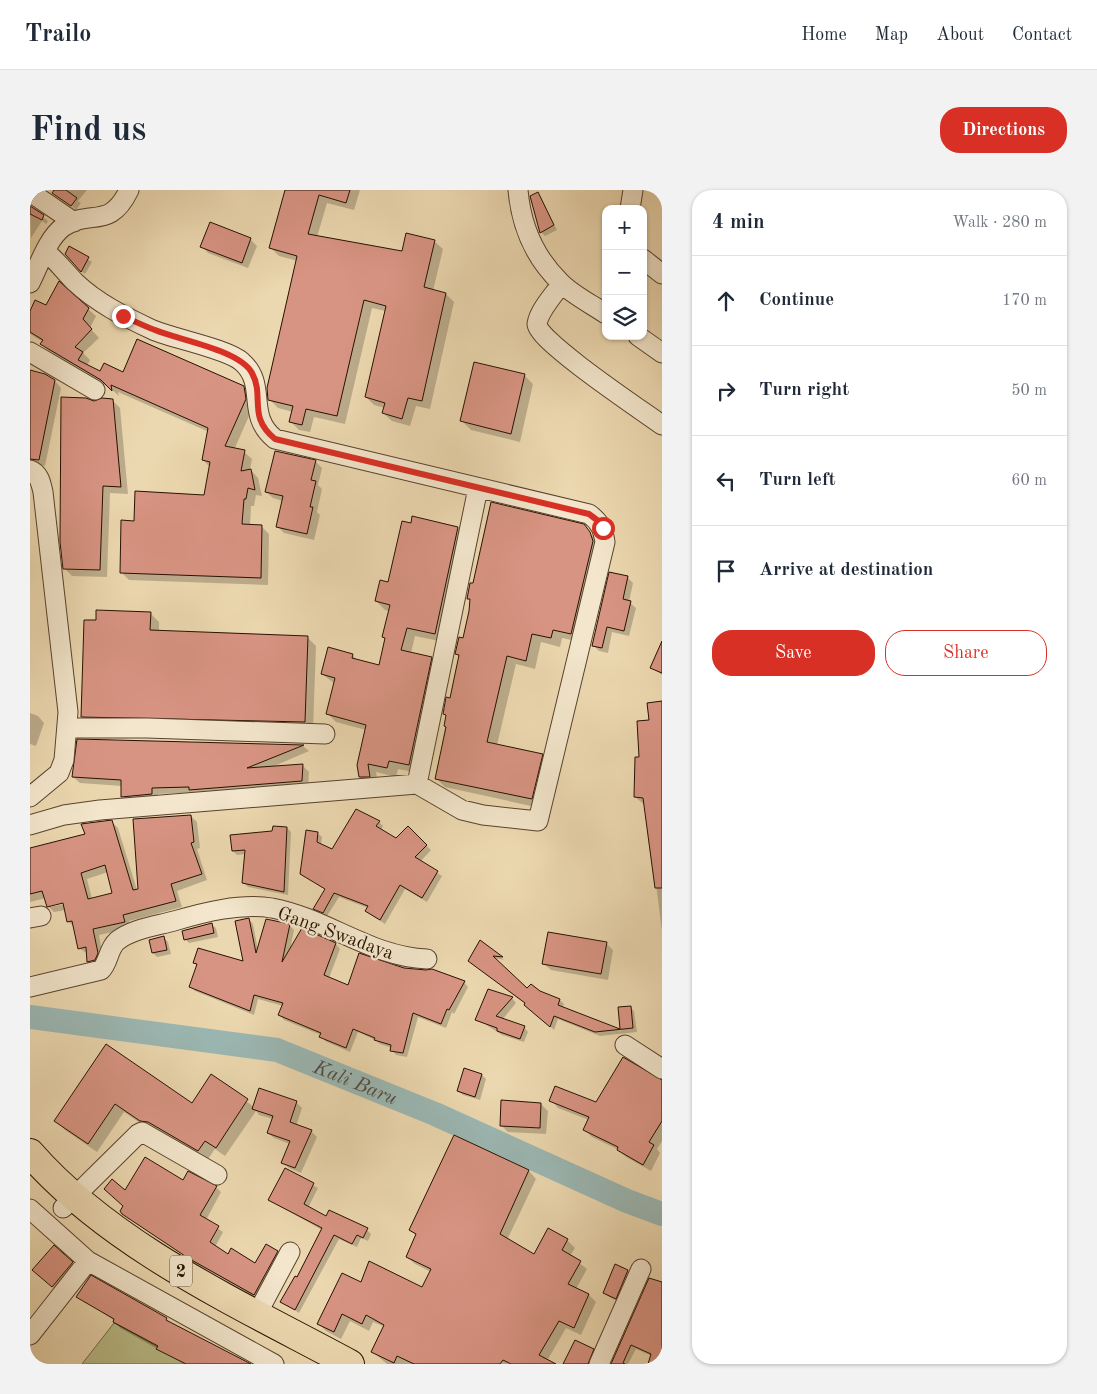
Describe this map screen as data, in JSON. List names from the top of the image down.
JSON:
{
  "streets": {
    "highway": ["2"],
    "street": ["Gang Swadaya"]
  },
  "water": ["Kali Baru"],
  "page": {
    "header": "Trailo",
    "nav": [
      "Home",
      "Map",
      "About",
      "Contact"
    ],
    "buttons": [
      "Directions",
      ["Save", "Share"]
    ],
    "title": "Find us",
    "heading": ["4 min", "Walk · 280 m"],
    "map_buttons": ["+", "−"],
    "list": [
      ["Continue", "170 m"],
      ["Turn right", "50 m"],
      ["Turn left", "60 m"],
      "Arrive at destination"
    ]
  }
}
